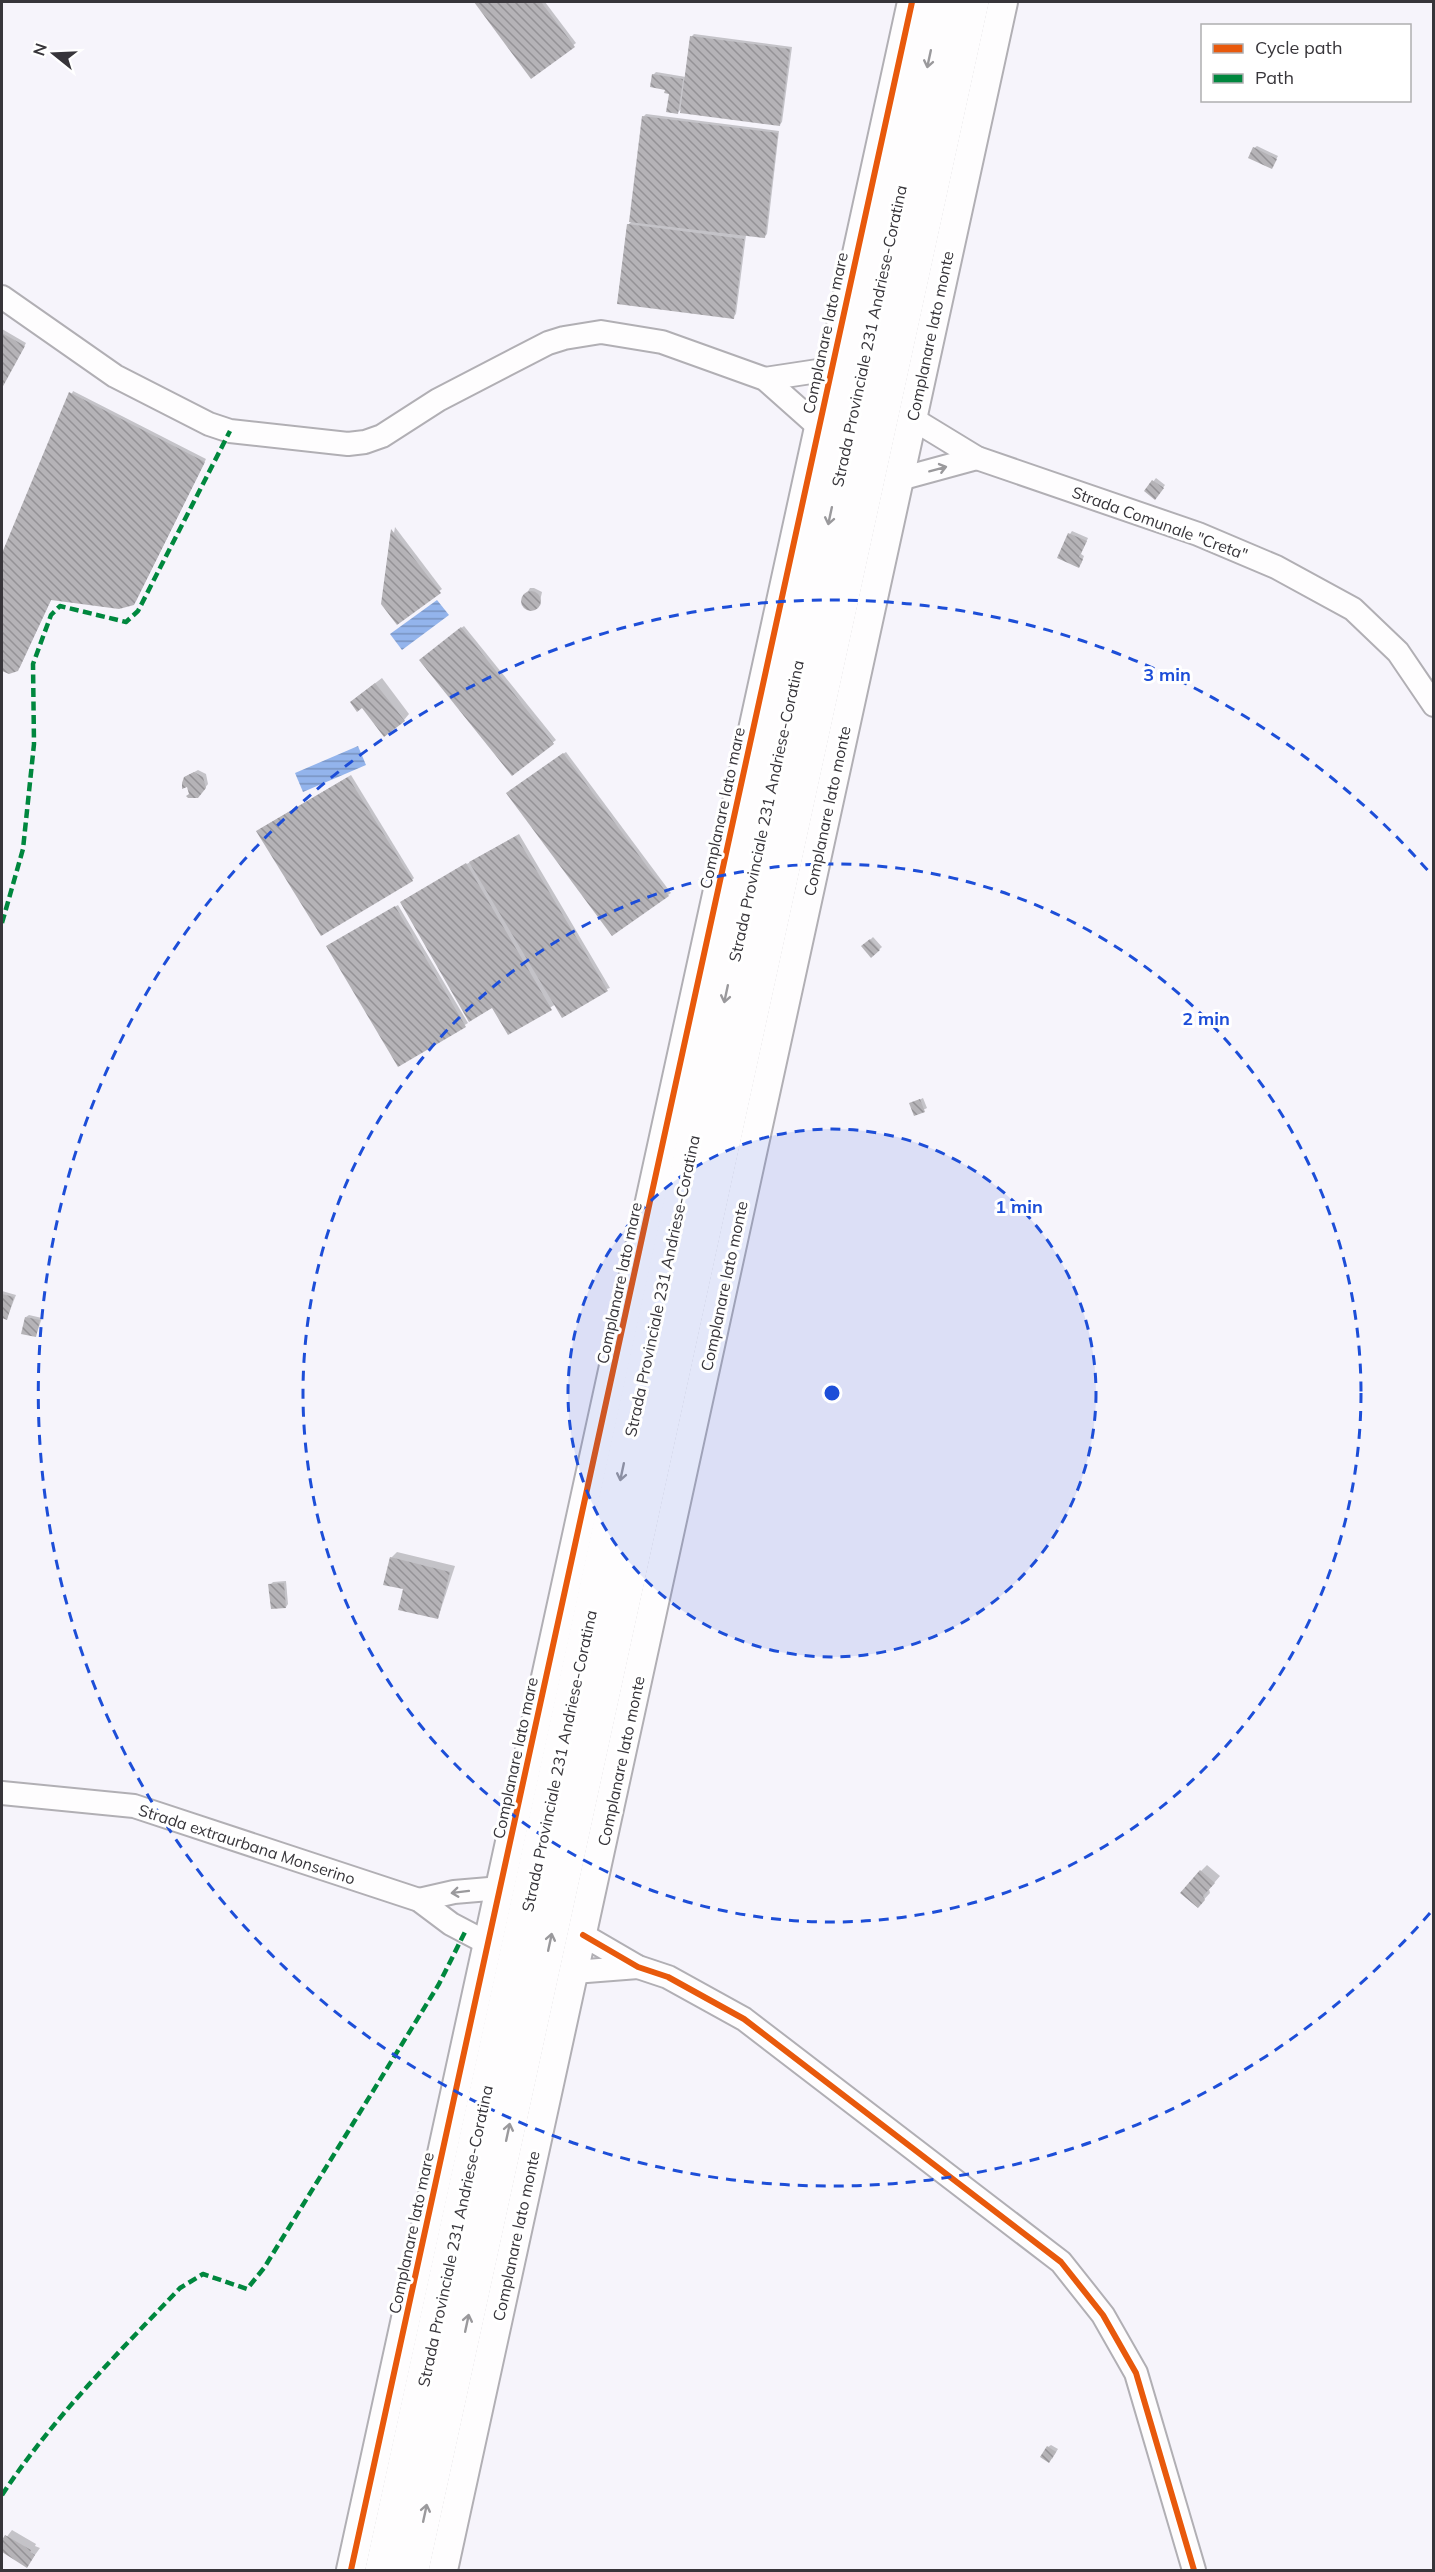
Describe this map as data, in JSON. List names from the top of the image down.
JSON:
{
  "streets": {
    "highway": ["Strada Provinciale 231 Andriese-Coratina"],
    "street": [
      "Complanare lato mare",
      "Complanare lato monte",
      "Strada Comunale \"Creta\"",
      "Strada extraurbana Monserino"
    ]
  },
  "crossings": [
    ["Complanare lato mare", "Strada extraurbana Monserino"],
    ["Complanare lato monte", "Strada Comunale \"Creta\""]
  ],
  "legend": ["Cycle path", "Path"],
  "north": "left",
  "rings": ["3 min", "2 min", "1 min"]
}
